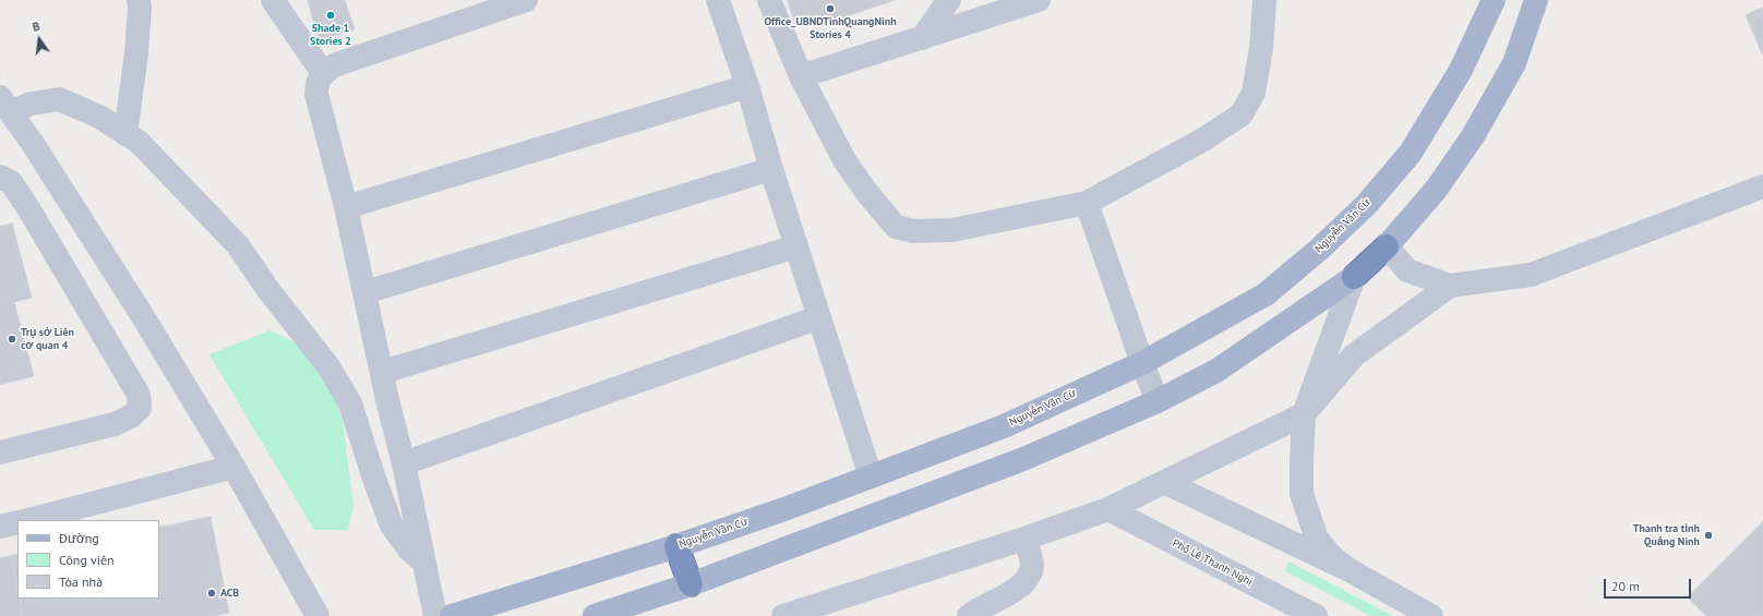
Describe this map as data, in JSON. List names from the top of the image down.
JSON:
{
  "streets": {
    "main road": ["Nguyễn Văn Cừ"],
    "street": ["Phố Lê Thanh Nghị"]
  },
  "places": [
    "Office_UBNDTinhQuangNinh Stories 4",
    "Shade 1 Stories 2",
    "Trụ sở Liên cơ quan 4",
    "Thanh tra tỉnh Quảng Ninh",
    "ACB"
  ],
  "legend": ["Đường", "Công viên", "Tòa nhà"],
  "scale_bar": "20 m",
  "north": "top"
}
